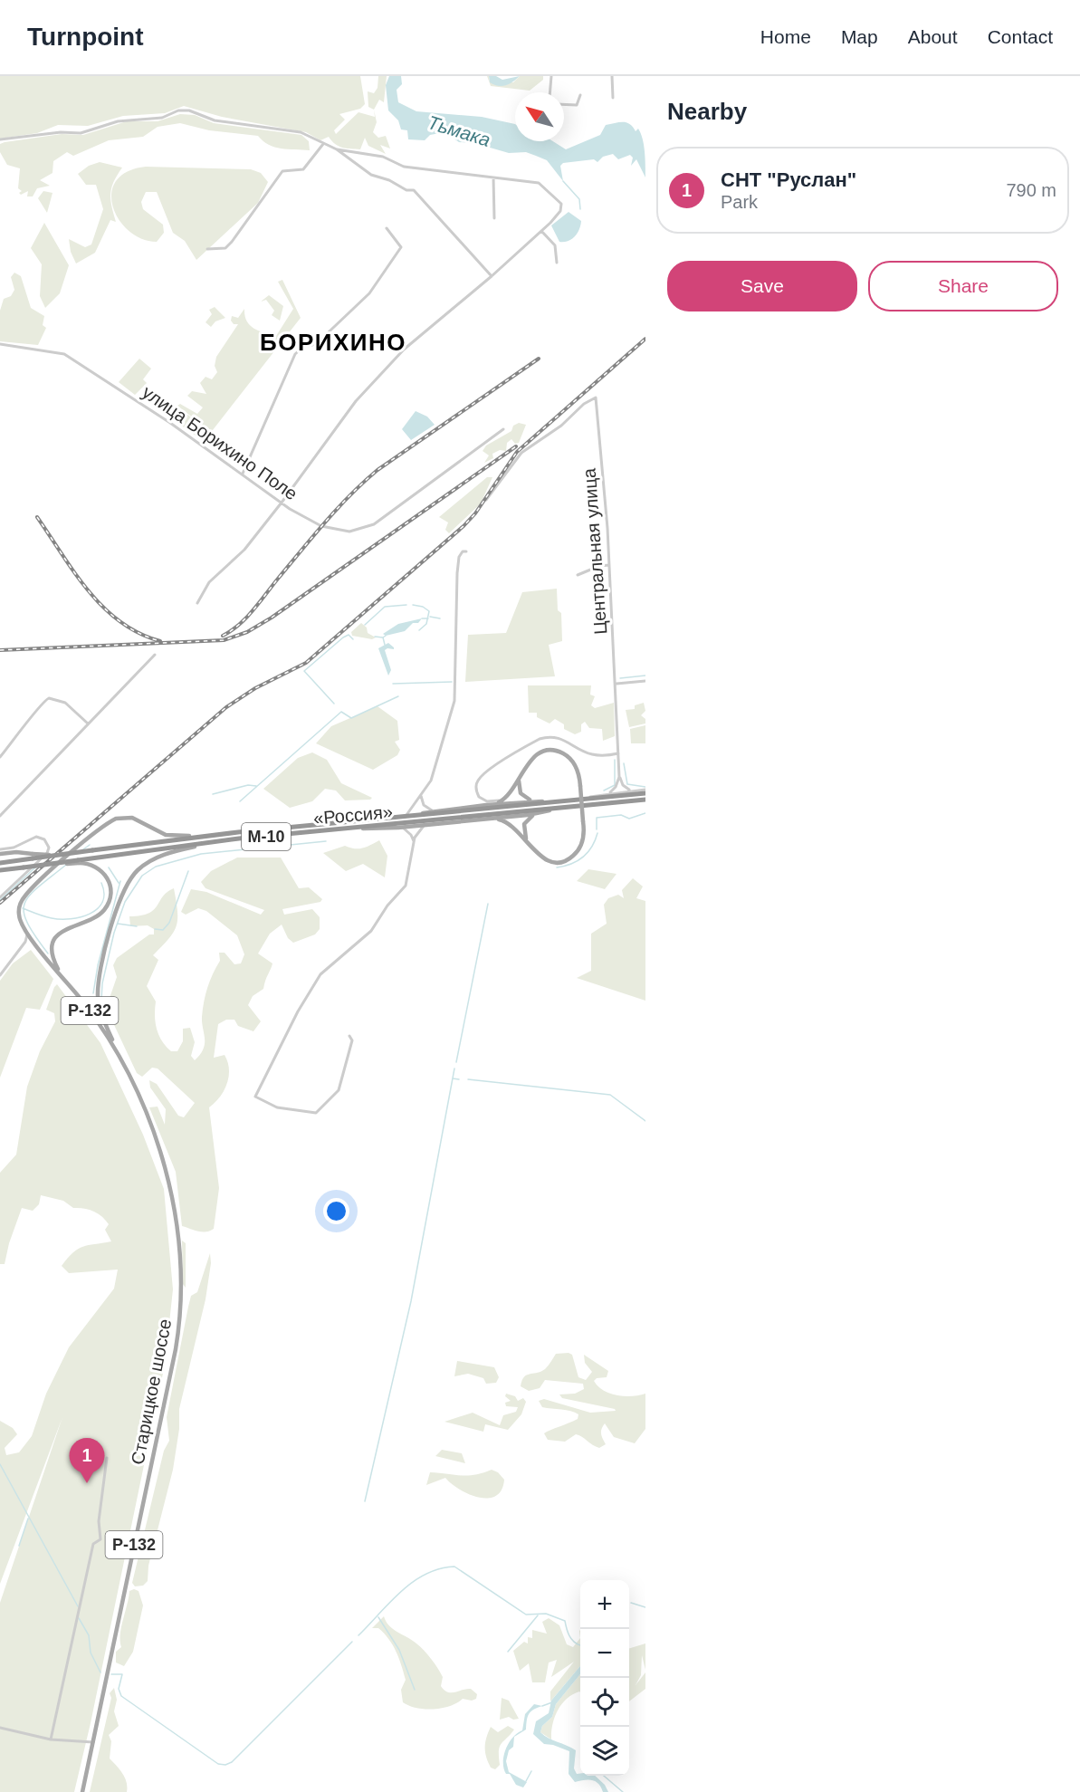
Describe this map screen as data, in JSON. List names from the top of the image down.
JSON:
{
  "streets": {
    "highway": ["«Россия»", "М-10"],
    "main road": ["Р-132", "Старицкое шоссе"],
    "street": ["улица Борихино Поле", "Центральная улица"]
  },
  "districts": ["БОРИХИНО"],
  "water": ["Тьмака"],
  "north": "top left",
  "page": {
    "header": "Turnpoint",
    "nav": [
      "Home",
      "Map",
      "About",
      "Contact"
    ],
    "heading": "Nearby",
    "list": [
      {
        "mark": "1",
        "name": "СНТ \"Руслан\"",
        "note": "Park",
        "value": "790 m"
      }
    ],
    "buttons": ["Save", "Share"],
    "pins": "1",
    "map_buttons": ["+", "−"]
  }
}
